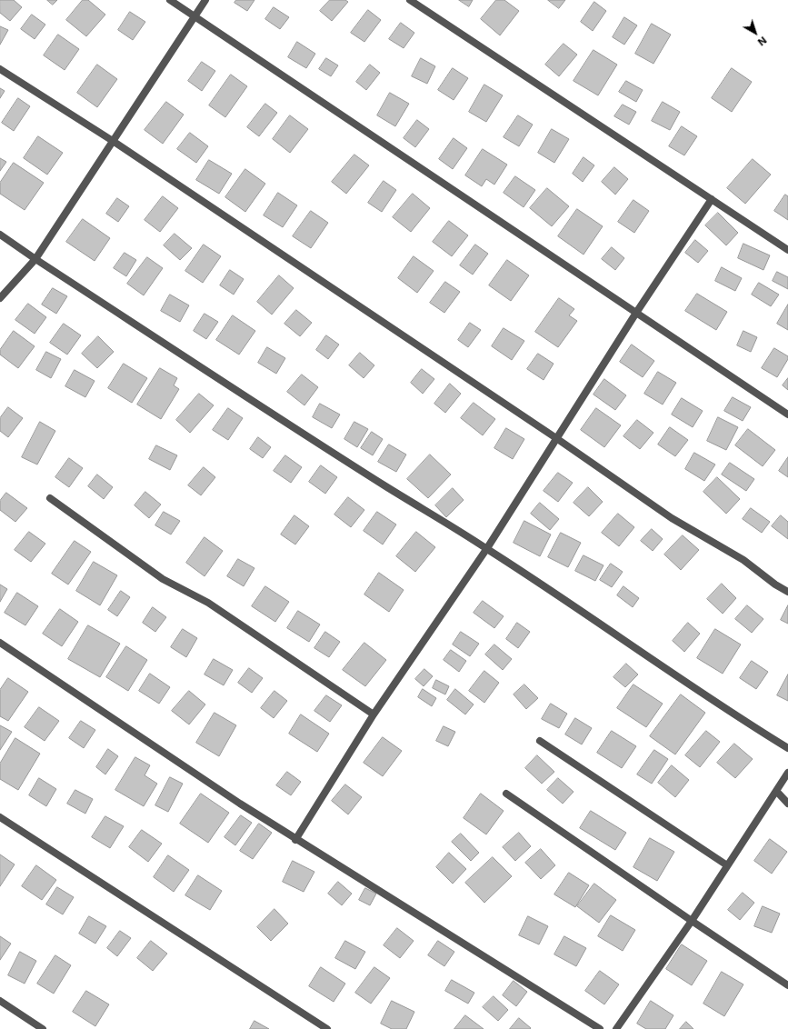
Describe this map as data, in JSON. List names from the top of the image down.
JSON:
{
  "north": "bottom right"
}
